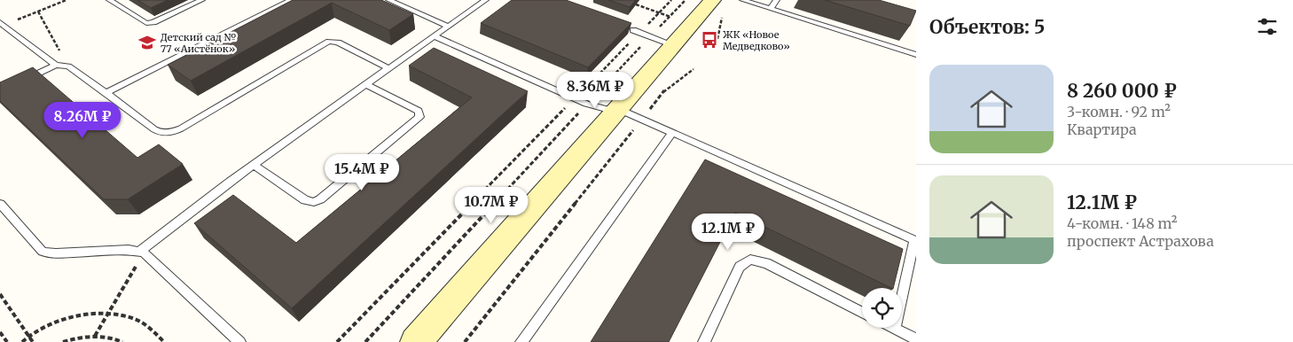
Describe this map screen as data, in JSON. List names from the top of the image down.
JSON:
{
  "places": {
    "bus stop": ["ЖК «Новое Медведково»"],
    "school or university": ["Детский сад № 77 «Аистёнок»"]
  },
  "page": {
    "heading": "Объектов: 5",
    "list": [
      {
        "name": "8 260 000 ₽",
        "note": "3-комн. · 92 m² · Квартира"
      },
      {
        "name": "12.1M ₽",
        "note": "4-комн. · 148 m² · проспект Астрахова"
      }
    ],
    "price": [
      "8.36M ₽",
      "8.26M ₽",
      "15.4M ₽",
      "10.7M ₽",
      "12.1M ₽"
    ]
  }
}
